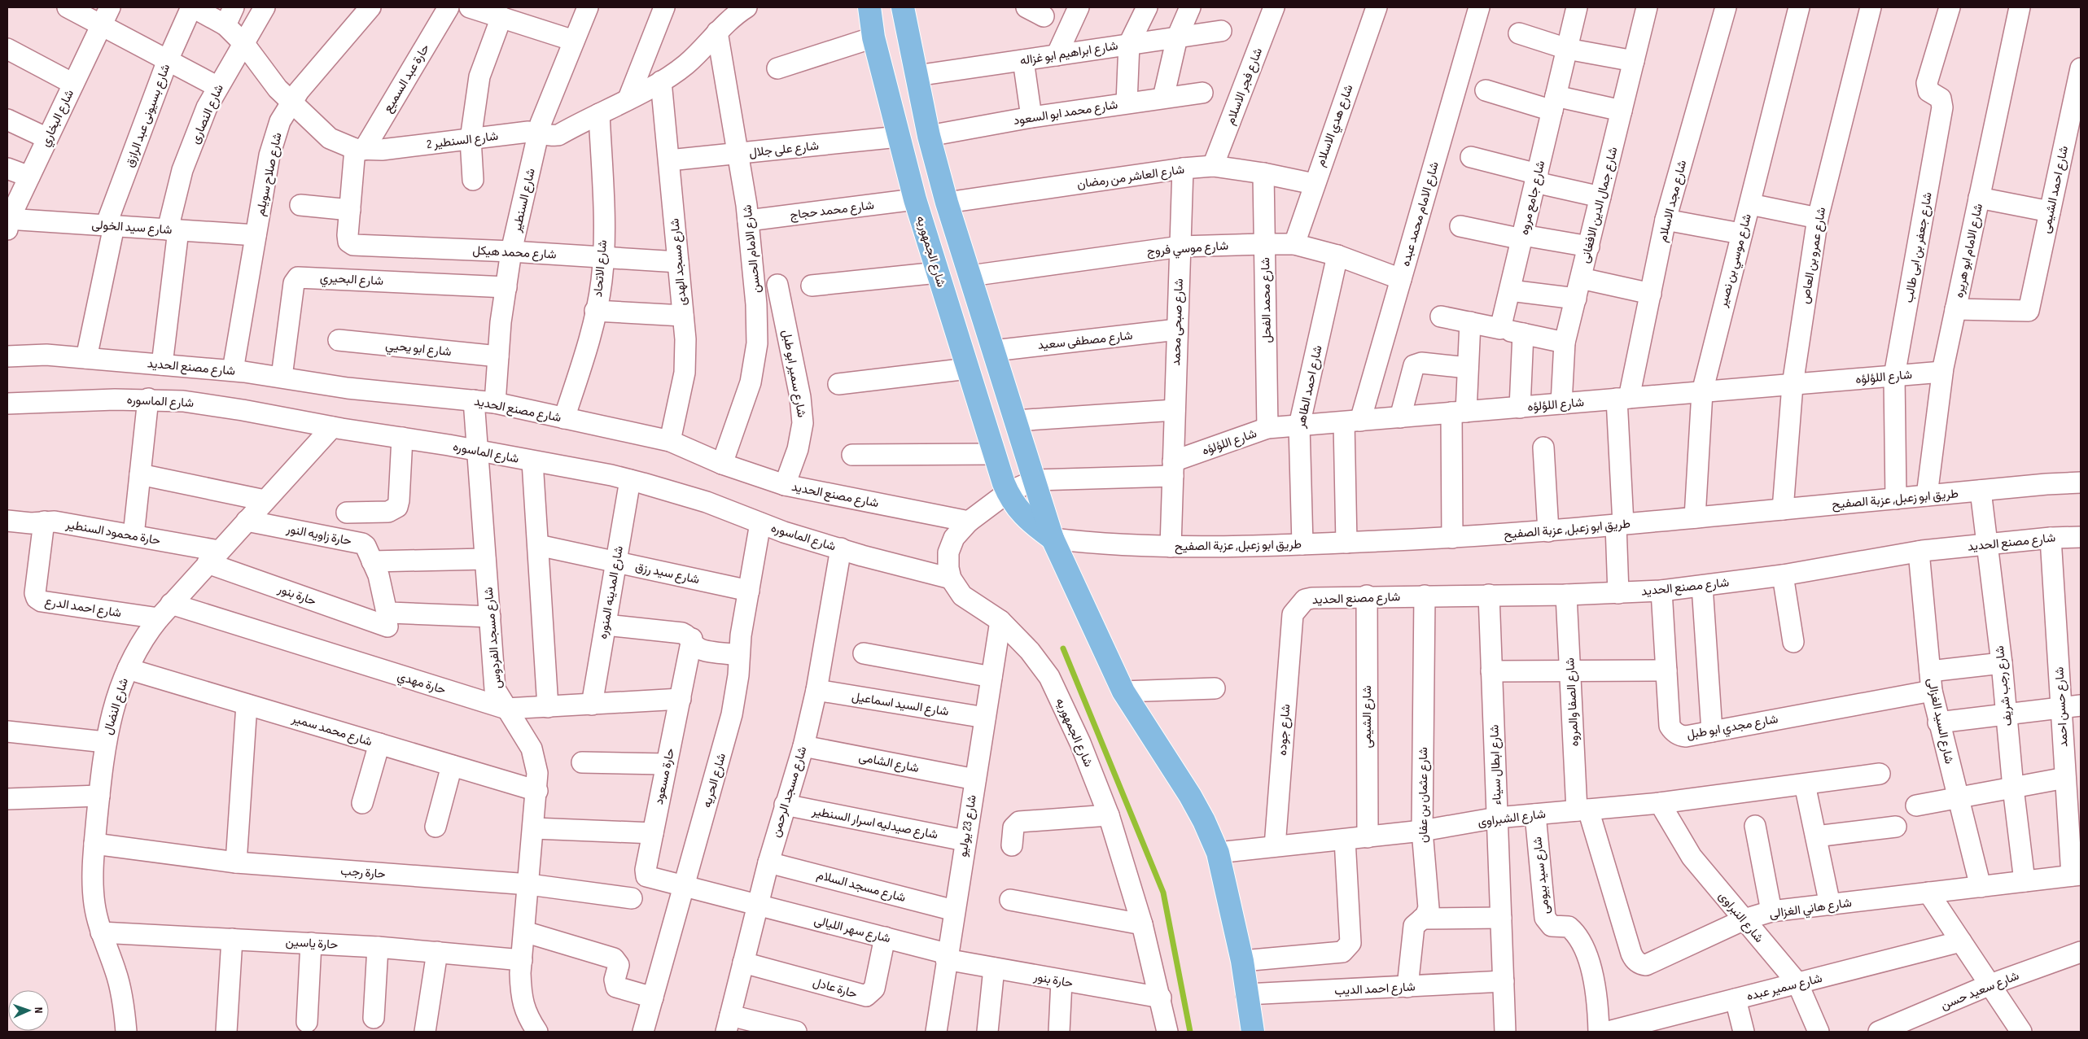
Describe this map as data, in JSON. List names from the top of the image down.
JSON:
{
  "streets": {
    "main road": ["شارع الجمهوريه"],
    "street": [
      "شارع ابراهيم ابو غزاله",
      "حارة عبد السميع",
      "شارع فجر الاسلام",
      "شارع محمد ابو السعود",
      "شارع النصارى",
      "شارع بسيونى عبد الرازق",
      "شارع البخاري",
      "شارع هدي الاسلام",
      "شارع السنطير 2",
      "شارع على جلال",
      "شارع صلاح سويلم",
      "شارع العاشر من رمضان",
      "شارع احمد الشيمى",
      "شارع جامع مروه",
      "شارع السنطير",
      "شارع مجد الاسلام",
      "شارع جمال الدين الافغانى",
      "شارع محمد حجاج",
      "شارع الامام محمد عبده",
      "شارع سيد الخولى",
      "شارع جعفر بن ابى طالب",
      "شارع موسي فروج",
      "شارع الامام الحسن",
      "شارع الامام ابو هريره",
      "شارع محمد هيكل",
      "شارع عمرو بن العاص",
      "شارع موسي بن نصير",
      "شارع مسجد الهدى",
      "شارع الاتحاد",
      "شارع البحيري",
      "شارع محمد الفحل",
      "شارع صبحى محمد",
      "شارع مصطفى سعيد",
      "شارع ابو يحيي",
      "شارع مصنع الحديد",
      "شارع سمير ابو طبل",
      "شارع اللؤلؤه",
      "شارع احمد الطاهر",
      "شارع الماسوره",
      "طريق ابو زعبل, عزبة الصفيح",
      "حارة محمود السنطير",
      "حارة زاويه النور",
      "شارع سيد رزق",
      "شارع المدينه المنوره",
      "حارة بنور",
      "شارع احمد الدرع",
      "شارع مسجد الفردوس",
      "حارة مهدي",
      "شارع رجب شريف",
      "شارع الصفا والمروه",
      "شارع السيد اسماعيل",
      "شارع النضال",
      "شارع حسن احمد",
      "شارع الشيمى",
      "شارع السيد الغزالى",
      "شارع مجدي ابو طبل",
      "شارع محمد سمير",
      "شارع جوده",
      "شارع الشامى",
      "شارع ابطال سيناء",
      "حارة مسعود",
      "شارع الحريه",
      "شارع مسجد الرحمن",
      "شارع عثمان بن عفان",
      "شارع الشبراوى",
      "شارع صيدليه اسرار السنطير",
      "شارع 23 يوليو",
      "حارة رجب",
      "شارع سيد بيومى",
      "شارع مسجد السلام",
      "شارع هاني الغزالى",
      "شارع النبراوى",
      "شارع سهر الليالى",
      "حارة ياسين",
      "شارع سمير عبده",
      "حارة عادل",
      "شارع احمد الديب",
      "شارع سعيد حسن"
    ]
  },
  "crossings": [
    ["شارع ابراهيم ابو غزاله", "شارع الجمهوريه"],
    ["حارة عبد السميع", "شارع السنطير 2"],
    ["شارع فجر الاسلام", "شارع العاشر من رمضان"],
    ["شارع محمد ابو السعود", "شارع الجمهوريه"],
    ["شارع النصارى", "شارع السنطير 2"],
    ["شارع النصارى", "شارع سيد الخولى"],
    ["شارع النصارى", "شارع مصنع الحديد"],
    ["شارع بسيونى عبد الرازق", "شارع السنطير 2"],
    ["شارع بسيونى عبد الرازق", "شارع سيد الخولى"],
    ["شارع بسيونى عبد الرازق", "شارع مصنع الحديد"],
    ["شارع البخاري", "شارع سيد الخولى"],
    ["شارع هدي الاسلام", "شارع العاشر من رمضان"],
    ["شارع هدي الاسلام", "شارع موسي فروج"],
    ["شارع السنطير 2", "شارع صلاح سويلم"],
    ["شارع السنطير 2", "شارع السنطير"],
    ["شارع السنطير 2", "شارع الامام الحسن"],
    ["شارع السنطير 2", "شارع مسجد الهدى"],
    ["شارع السنطير 2", "شارع الاتحاد"],
    ["شارع على جلال", "شارع الامام الحسن"],
    ["شارع على جلال", "شارع الجمهوريه"],
    ["شارع على جلال", "شارع مسجد الهدى"],
    ["شارع صلاح سويلم", "شارع سيد الخولى"],
    ["شارع صلاح سويلم", "شارع مصنع الحديد"],
    ["شارع العاشر من رمضان", "شارع الجمهوريه"],
    ["شارع العاشر من رمضان", "شارع محمد الفحل"],
    ["شارع العاشر من رمضان", "شارع صبحى محمد"],
    ["شارع احمد الشيمى", "شارع الامام ابو هريره"],
    ["شارع السنطير", "شارع محمد هيكل"],
    ["شارع السنطير", "شارع البحيري"],
    ["شارع السنطير", "شارع ابو يحيي"],
    ["شارع السنطير", "شارع مصنع الحديد"],
    ["شارع مجد الاسلام", "شارع مصنع الحديد"],
    ["شارع مجد الاسلام", "شارع اللؤلؤه"],
    ["شارع مجد الاسلام", "طريق ابو زعبل, عزبة الصفيح"],
    ["شارع جمال الدين الافغانى", "شارع اللؤلؤه"],
    ["شارع محمد حجاج", "شارع الامام الحسن"],
    ["شارع محمد حجاج", "شارع الجمهوريه"],
    ["شارع الامام محمد عبده", "شارع موسي فروج"],
    ["شارع الامام محمد عبده", "شارع اللؤلؤه"],
    ["شارع الامام محمد عبده", "طريق ابو زعبل, عزبة الصفيح"],
    ["شارع جعفر بن ابى طالب", "شارع اللؤلؤه"],
    ["شارع جعفر بن ابى طالب", "طريق ابو زعبل, عزبة الصفيح"],
    ["شارع موسي فروج", "شارع الجمهوريه"],
    ["شارع موسي فروج", "شارع محمد الفحل"],
    ["شارع موسي فروج", "شارع صبحى محمد"],
    ["شارع موسي فروج", "شارع احمد الطاهر"],
    ["شارع الامام الحسن", "شارع مصنع الحديد"],
    ["شارع الامام ابو هريره", "شارع اللؤلؤه"],
    ["شارع الامام ابو هريره", "طريق ابو زعبل, عزبة الصفيح"],
    ["شارع الجمهوريه", "شارع مصطفى سعيد"],
    ["شارع الجمهوريه", "شارع مصنع الحديد"],
    ["شارع الجمهوريه", "شارع الماسوره"],
    ["شارع الجمهوريه", "طريق ابو زعبل, عزبة الصفيح"],
    ["شارع الجمهوريه", "حارة بنور"],
    ["شارع الجمهوريه", "شارع الشبراوى"],
    ["شارع الجمهوريه", "شارع 23 يوليو"],
    ["شارع الجمهوريه", "شارع احمد الديب"],
    ["شارع محمد هيكل", "شارع مسجد الهدى"],
    ["شارع محمد هيكل", "شارع الاتحاد"],
    ["شارع عمرو بن العاص", "شارع اللؤلؤه"],
    ["شارع عمرو بن العاص", "طريق ابو زعبل, عزبة الصفيح"],
    ["شارع موسي بن نصير", "شارع اللؤلؤه"],
    ["شارع موسي بن نصير", "طريق ابو زعبل, عزبة الصفيح"],
    ["شارع مسجد الهدى", "شارع مصنع الحديد"],
    ["شارع الاتحاد", "شارع مصنع الحديد"],
    ["شارع البحيري", "شارع مصنع الحديد"],
    ["شارع محمد الفحل", "شارع اللؤلؤه"],
    ["شارع صبحى محمد", "شارع مصطفى سعيد"],
    ["شارع صبحى محمد", "شارع اللؤلؤه"],
    ["شارع صبحى محمد", "طريق ابو زعبل, عزبة الصفيح"],
    ["شارع مصنع الحديد", "شارع سمير ابو طبل"],
    ["شارع مصنع الحديد", "شارع مسجد الفردوس"],
    ["شارع مصنع الحديد", "شارع رجب شريف"],
    ["شارع مصنع الحديد", "شارع الصفا والمروه"],
    ["شارع مصنع الحديد", "شارع حسن احمد"],
    ["شارع مصنع الحديد", "شارع الشيمى"],
    ["شارع مصنع الحديد", "شارع السيد الغزالى"],
    ["شارع مصنع الحديد", "شارع مجدي ابو طبل"],
    ["شارع مصنع الحديد", "شارع جوده"],
    ["شارع مصنع الحديد", "شارع ابطال سيناء"],
    ["شارع مصنع الحديد", "شارع عثمان بن عفان"],
    ["شارع اللؤلؤه", "شارع احمد الطاهر"],
    ["شارع احمد الطاهر", "طريق ابو زعبل, عزبة الصفيح"],
    ["شارع الماسوره", "شارع المدينه المنوره"],
    ["شارع الماسوره", "شارع مسجد الفردوس"],
    ["شارع الماسوره", "شارع النضال"],
    ["شارع الماسوره", "شارع الحريه"],
    ["شارع الماسوره", "شارع مسجد الرحمن"],
    ["طريق ابو زعبل, عزبة الصفيح", "شارع رجب شريف"],
    ["حارة محمود السنطير", "حارة بنور"],
    ["حارة محمود السنطير", "شارع احمد الدرع"],
    ["حارة محمود السنطير", "شارع النضال"],
    ["حارة زاويه النور", "شارع مسجد الفردوس"],
    ["حارة زاويه النور", "شارع النضال"],
    ["شارع سيد رزق", "شارع المدينه المنوره"],
    ["شارع سيد رزق", "شارع الحريه"],
    ["شارع المدينه المنوره", "حارة مهدي"],
    ["حارة بنور", "شارع النضال"],
    ["حارة بنور", "شارع 23 يوليو"],
    ["حارة بنور", "شارع سهر الليالى"],
    ["شارع احمد الدرع", "حارة مهدي"],
    ["شارع احمد الدرع", "شارع النضال"],
    ["شارع مسجد الفردوس", "حارة مهدي"],
    ["شارع مسجد الفردوس", "شارع محمد سمير"],
    ["شارع مسجد الفردوس", "حارة رجب"],
    ["شارع مسجد الفردوس", "حارة ياسين"],
    ["حارة مهدي", "شارع النضال"],
    ["حارة مهدي", "حارة مسعود"],
    ["شارع رجب شريف", "شارع هاني الغزالى"],
    ["شارع الصفا والمروه", "شارع الشبراوى"],
    ["شارع الصفا والمروه", "شارع هاني الغزالى"],
    ["شارع السيد اسماعيل", "شارع مسجد الرحمن"],
    ["شارع السيد اسماعيل", "شارع 23 يوليو"],
    ["شارع النضال", "شارع محمد سمير"],
    ["شارع النضال", "حارة رجب"],
    ["شارع النضال", "حارة ياسين"],
    ["شارع حسن احمد", "شارع هاني الغزالى"],
    ["شارع الشيمى", "شارع الشبراوى"],
    ["شارع السيد الغزالى", "شارع مجدي ابو طبل"],
    ["شارع السيد الغزالى", "شارع هاني الغزالى"],
    ["شارع جوده", "شارع الشبراوى"],
    ["شارع الشامى", "شارع مسجد الرحمن"],
    ["شارع الشامى", "شارع 23 يوليو"],
    ["شارع ابطال سيناء", "شارع الشبراوى"],
    ["شارع ابطال سيناء", "شارع احمد الديب"],
    ["حارة مسعود", "شارع الحريه"],
    ["حارة مسعود", "شارع سهر الليالى"],
    ["شارع الحريه", "شارع سهر الليالى"],
    ["شارع مسجد الرحمن", "شارع صيدليه اسرار السنطير"],
    ["شارع مسجد الرحمن", "شارع مسجد السلام"],
    ["شارع مسجد الرحمن", "شارع سهر الليالى"],
    ["شارع مسجد الرحمن", "حارة عادل"],
    ["شارع عثمان بن عفان", "شارع الشبراوى"],
    ["شارع عثمان بن عفان", "شارع احمد الديب"],
    ["شارع الشبراوى", "شارع سيد بيومى"],
    ["شارع الشبراوى", "شارع هاني الغزالى"],
    ["شارع الشبراوى", "شارع النبراوى"],
    ["شارع صيدليه اسرار السنطير", "شارع 23 يوليو"],
    ["شارع 23 يوليو", "شارع مسجد السلام"],
    ["شارع 23 يوليو", "شارع سهر الليالى"],
    ["شارع هاني الغزالى", "شارع النبراوى"],
    ["شارع النبراوى", "شارع سمير عبده"],
    ["شارع سهر الليالى", "حارة عادل"]
  ],
  "north": "right"
}
